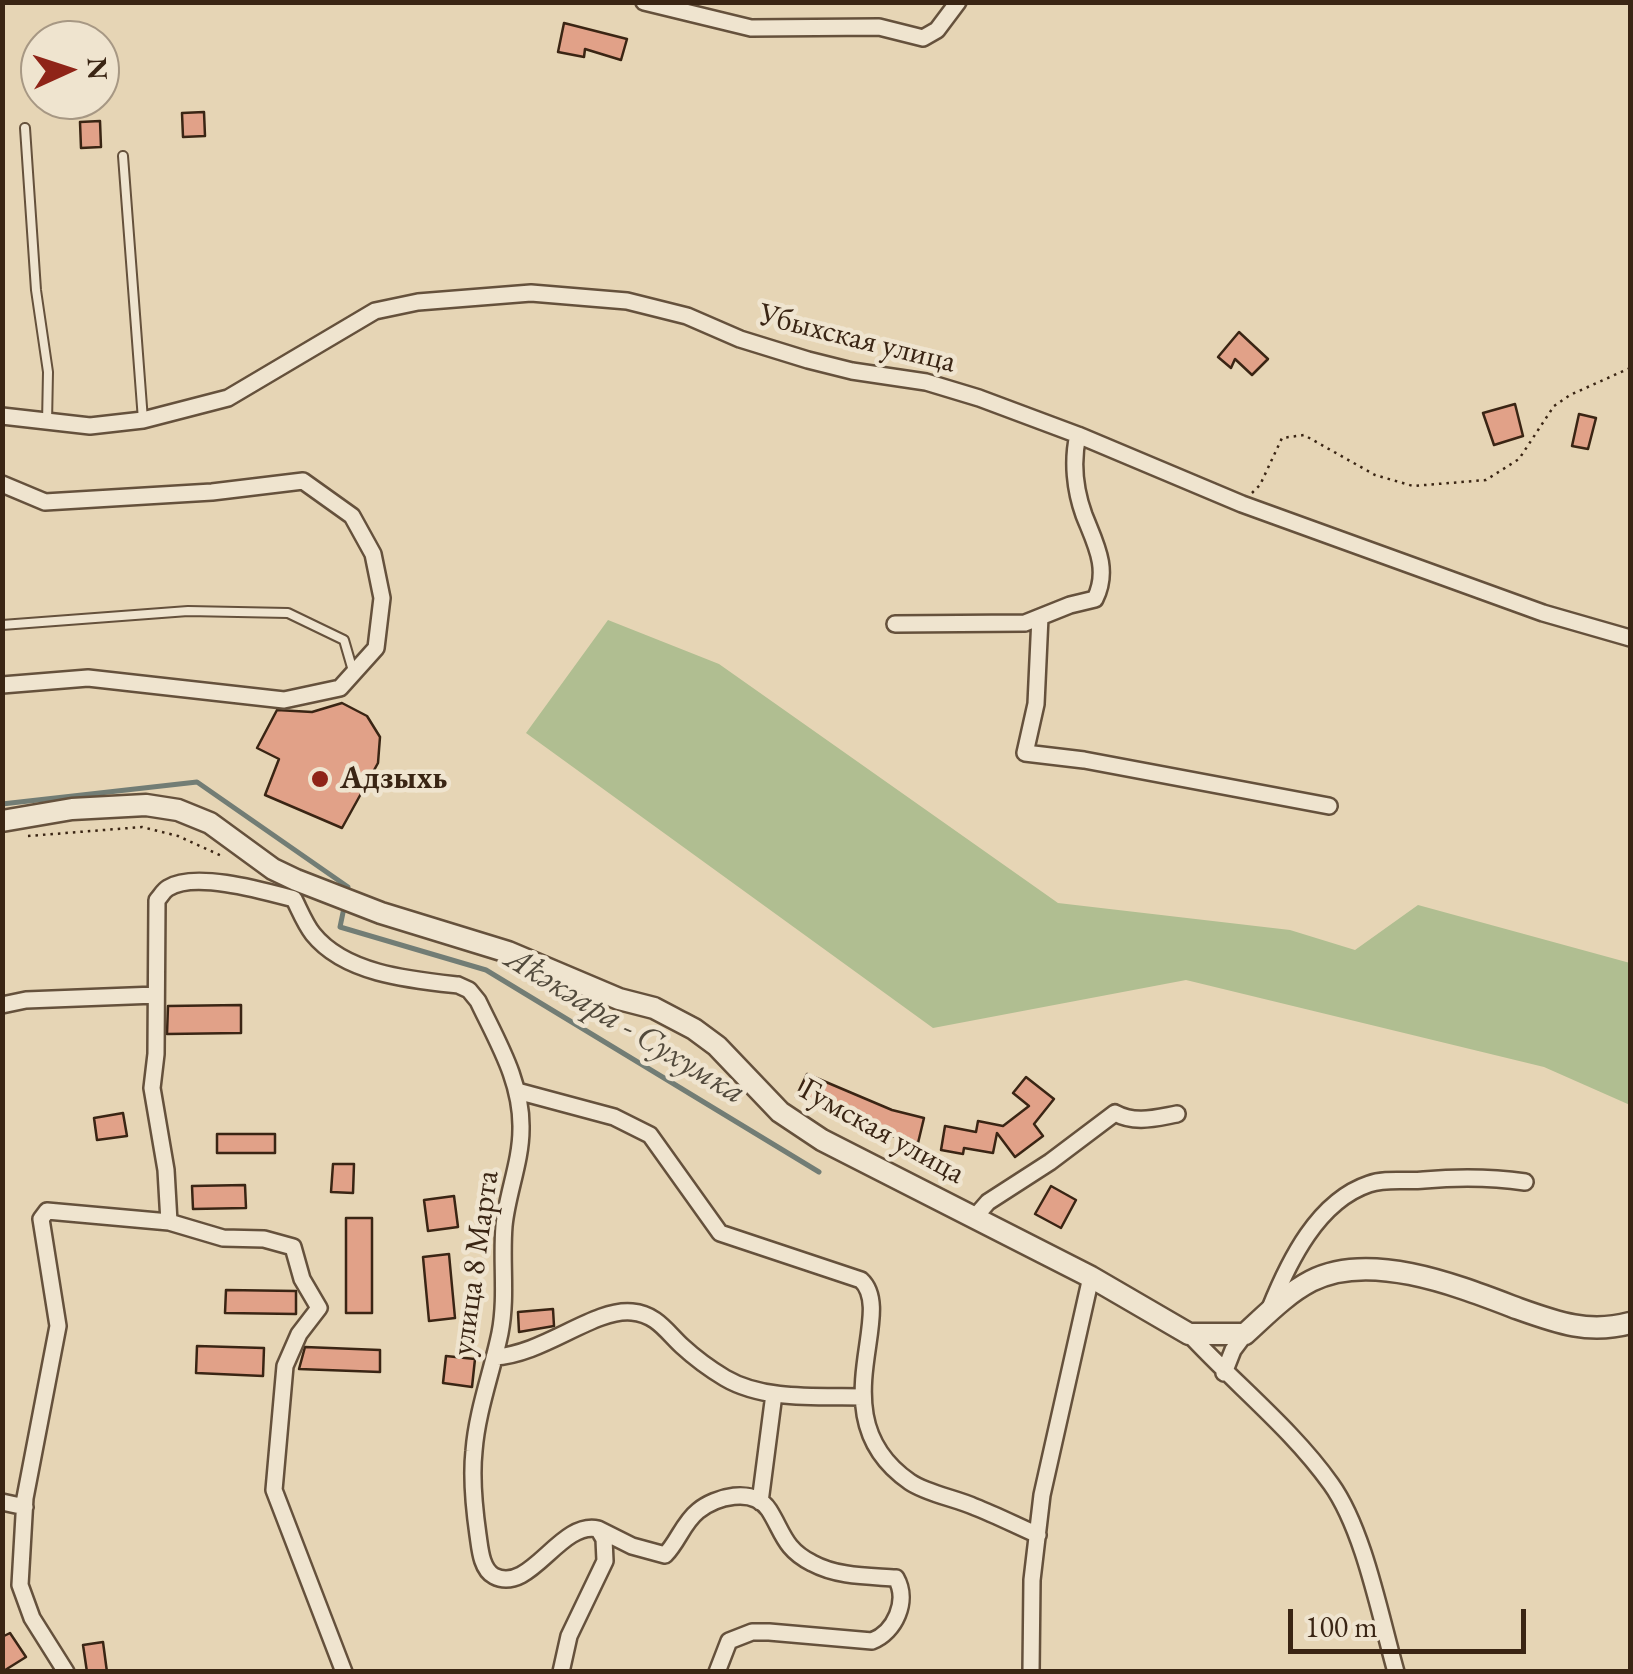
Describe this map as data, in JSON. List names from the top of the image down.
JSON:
{
  "streets": {
    "street": ["Убыхская улица", "Гумская улица", "улица 8 Марта"]
  },
  "water": ["Аҟәкәара - Сухумка"],
  "places": ["Адзыхь"],
  "scale_bar": "100 m",
  "north": "right"
}
